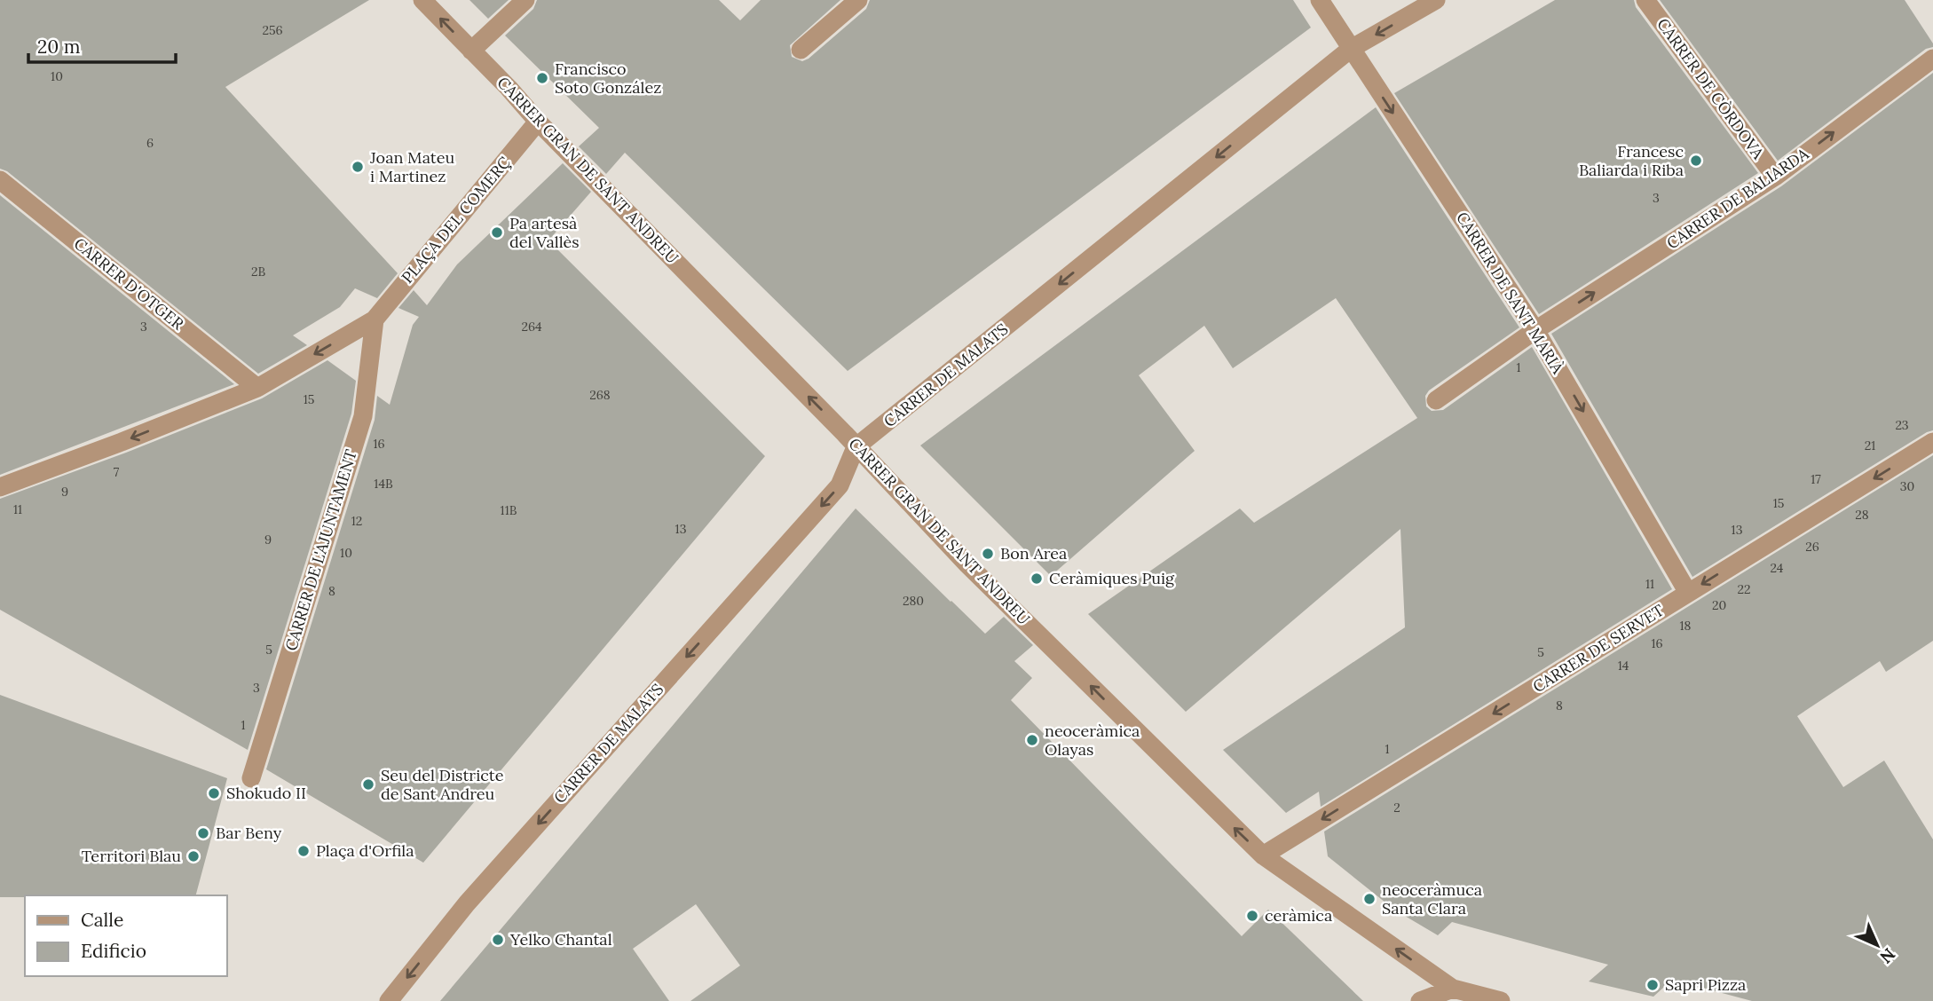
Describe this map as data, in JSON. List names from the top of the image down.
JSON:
{
  "streets": {
    "street": [
      "CARRER DE CÒRDOVA",
      "CARRER GRAN DE SANT ANDREU",
      "CARRER DE BALIARDA",
      "PLAÇA DEL COMERÇ",
      "CARRER D'OTGER",
      "CARRER DE SANT MARIÀ",
      "CARRER DE MALATS",
      "CARRER DE L'AJUNTAMENT",
      "CARRER DE SERVET"
    ]
  },
  "crossings": [
    ["CARRER DE CÒRDOVA", "CARRER DE BALIARDA"],
    ["CARRER GRAN DE SANT ANDREU", "PLAÇA DEL COMERÇ"],
    ["CARRER GRAN DE SANT ANDREU", "CARRER DE MALATS"],
    ["CARRER GRAN DE SANT ANDREU", "CARRER DE SERVET"],
    ["CARRER DE BALIARDA", "CARRER DE SANT MARIÀ"],
    ["PLAÇA DEL COMERÇ", "CARRER DE L'AJUNTAMENT"],
    ["CARRER DE SANT MARIÀ", "CARRER DE MALATS"],
    ["CARRER DE SANT MARIÀ", "CARRER DE SERVET"]
  ],
  "one_way": [
    "CARRER GRAN DE SANT ANDREU",
    "CARRER DE BALIARDA",
    "CARRER DE SANT MARIÀ",
    "CARRER DE MALATS",
    "CARRER DE SERVET"
  ],
  "places": [
    "Francisco Soto González",
    "Francesc Baliarda i Riba",
    "Joan Mateu i Martinez",
    "Pa artesà del Vallès",
    "Bon Area",
    "Ceràmiques Puig",
    "neoceràmica Olayas",
    "Seu del Districte de Sant Andreu",
    "Shokudo II",
    "Bar Beny",
    "Plaça d'Orfila",
    "Territori Blau",
    "neoceràmuca Santa Clara",
    "ceràmica",
    "Yelko Chantal",
    "Sapri Pizza"
  ],
  "house_numbers": [
    "256",
    "10",
    "6",
    "3",
    "2B",
    "3",
    "264",
    "1",
    "268",
    "15",
    "23",
    "16",
    "21",
    "7",
    "17",
    "14B",
    "30",
    "9",
    "15",
    "11",
    "11B",
    "28",
    "12",
    "13",
    "13",
    "9",
    "26",
    "10",
    "24",
    "11",
    "22",
    "8",
    "280",
    "20",
    "18",
    "16",
    "5",
    "5",
    "14",
    "3",
    "8",
    "1",
    "1",
    "2"
  ],
  "legend": ["Calle", "Edificio"],
  "scale_bar": "20 m",
  "north": "bottom right"
}
